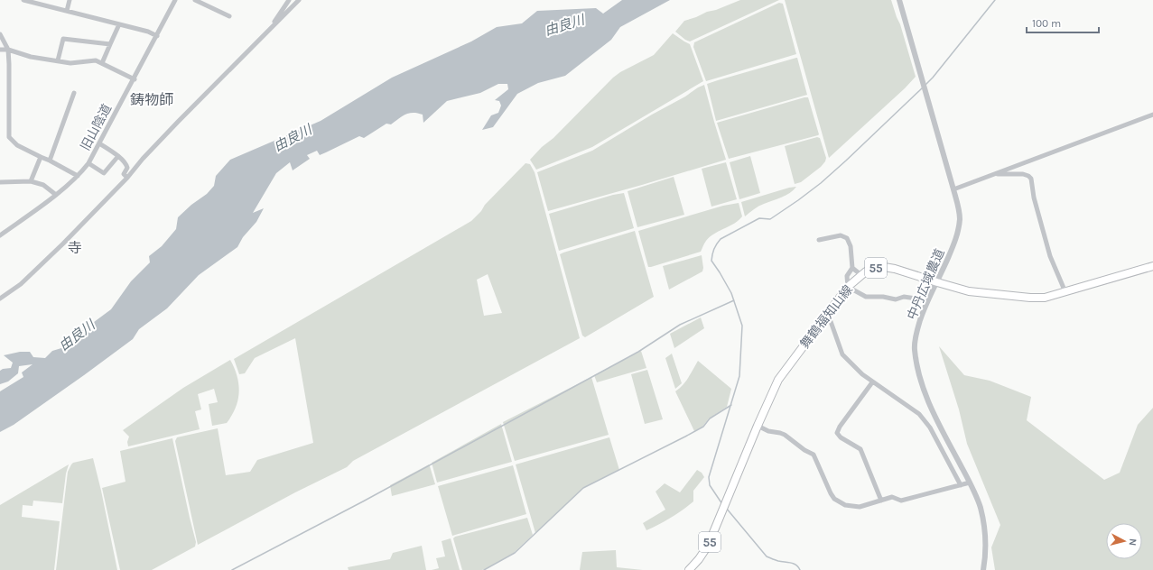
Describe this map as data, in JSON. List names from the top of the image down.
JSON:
{
  "streets": {
    "main road": ["55", "舞鶴福知山線"],
    "street": ["旧山陰道", "中丹広域農道"]
  },
  "crossings": [
    ["中丹広域農道", "舞鶴福知山線"]
  ],
  "districts": ["鋳物師", "寺"],
  "water": ["由良川"],
  "scale_bar": "100 m",
  "north": "right"
}
